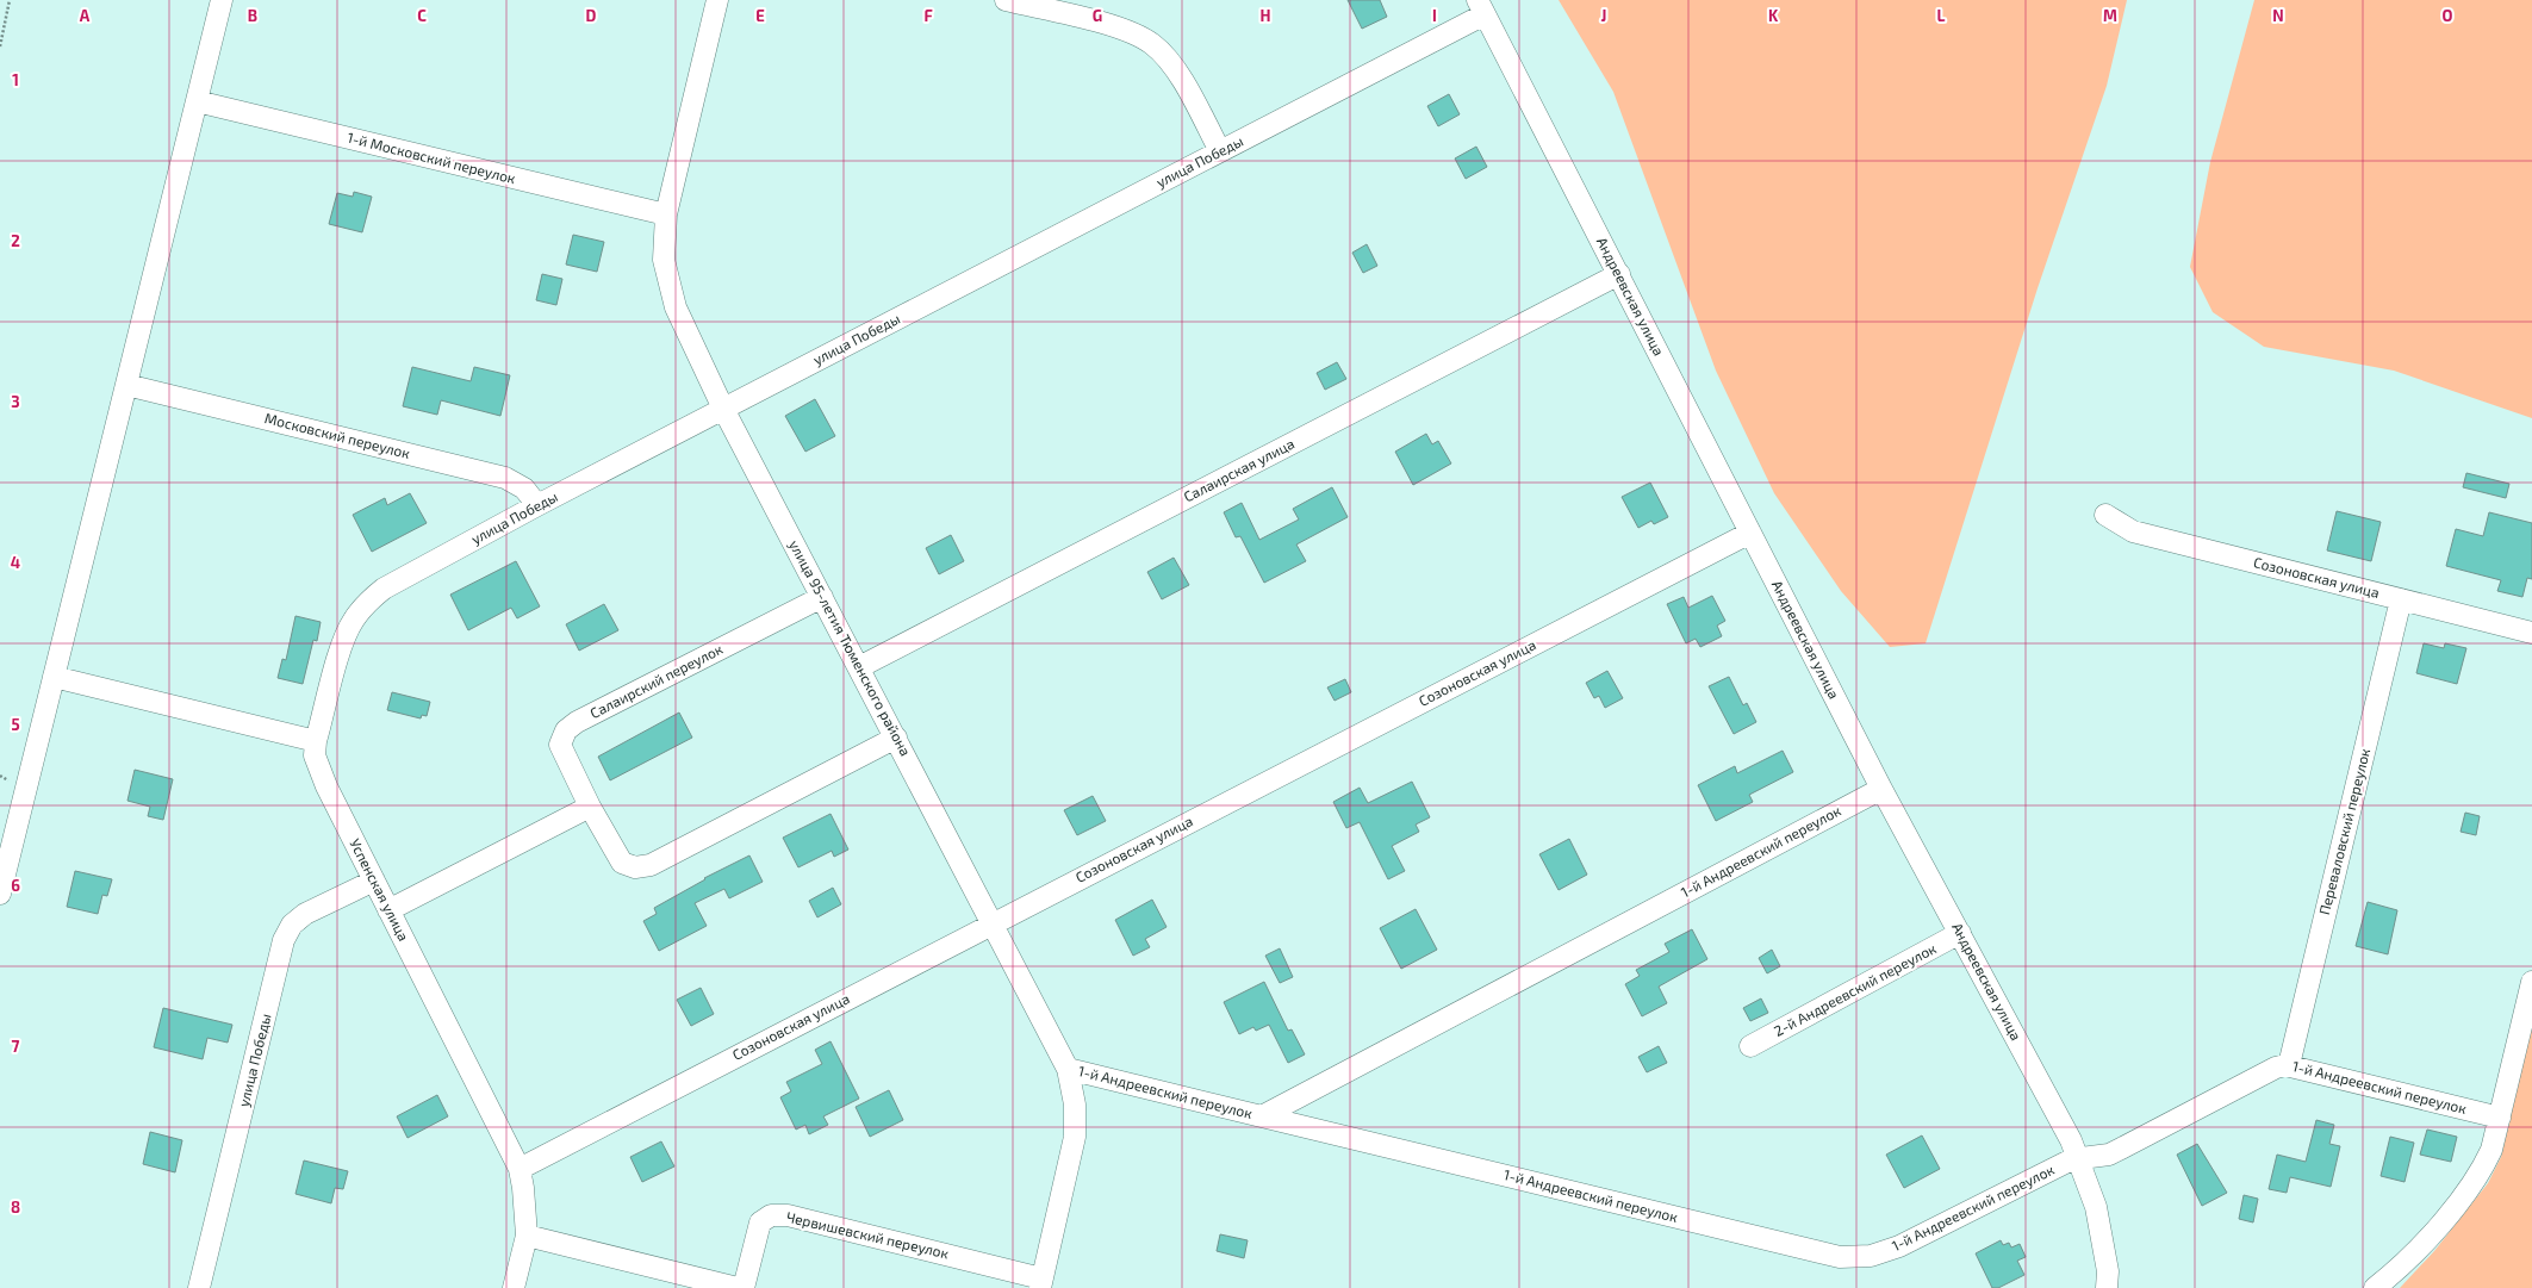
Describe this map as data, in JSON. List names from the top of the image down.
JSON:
{
  "streets": {
    "street": [
      "1-й Московский переулок",
      "улица Победы",
      "Андреевская улица",
      "Московский переулок",
      "Салаирская улица",
      "Созоновская улица",
      "улица 95-летия Тюменского района",
      "Салаирский переулок",
      "Переваловский переулок",
      "1-й Андреевский переулок",
      "Успенская улица",
      "2-й Андреевский переулок",
      "Червишевский переулок"
    ]
  },
  "crossings": [
    ["1-й Московский переулок", "улица 95-летия Тюменского района"],
    ["улица Победы", "Андреевская улица"],
    ["улица Победы", "Московский переулок"],
    ["улица Победы", "улица 95-летия Тюменского района"],
    ["улица Победы", "Успенская улица"],
    ["Андреевская улица", "Салаирская улица"],
    ["Андреевская улица", "Созоновская улица"],
    ["Андреевская улица", "1-й Андреевский переулок"],
    ["Андреевская улица", "2-й Андреевский переулок"],
    ["Салаирская улица", "улица 95-летия Тюменского района"],
    ["Созоновская улица", "улица 95-летия Тюменского района"],
    ["Созоновская улица", "Переваловский переулок"],
    ["Созоновская улица", "Успенская улица"],
    ["улица 95-летия Тюменского района", "Салаирский переулок"],
    ["улица 95-летия Тюменского района", "1-й Андреевский переулок"],
    ["улица 95-летия Тюменского района", "Червишевский переулок"],
    ["Переваловский переулок", "1-й Андреевский переулок"]
  ],
  "grid": {
    "columns": [
      "A",
      "B",
      "C",
      "D",
      "E",
      "F",
      "G",
      "H",
      "I",
      "J",
      "K",
      "L",
      "M",
      "N",
      "O"
    ],
    "rows": [
      "1",
      "2",
      "3",
      "4",
      "5",
      "6",
      "7",
      "8"
    ]
  }
}
